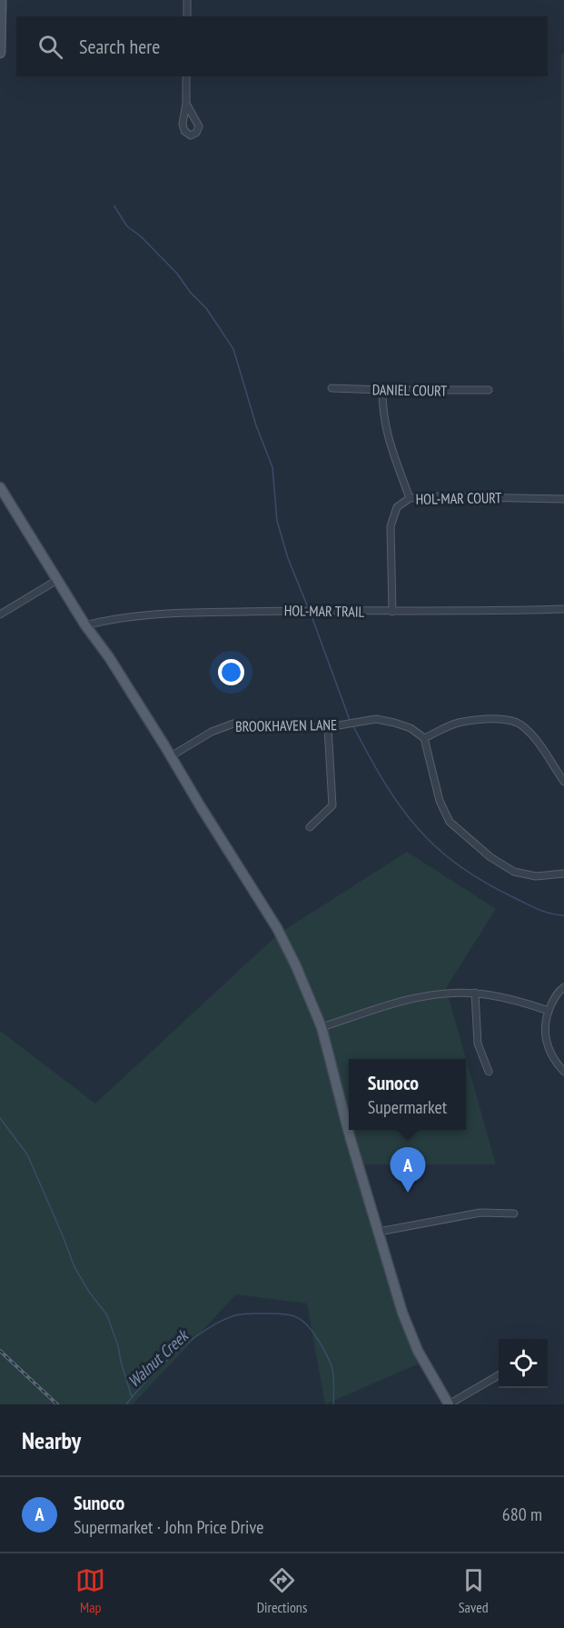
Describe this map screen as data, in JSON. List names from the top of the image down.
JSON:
{
  "streets": {
    "street": [
      "DANIEL COURT",
      "HOL-MAR COURT",
      "HOL-MAR TRAIL",
      "BROOKHAVEN LANE"
    ]
  },
  "crossings": [
    ["HOL-MAR COURT", "HOL-MAR TRAIL"]
  ],
  "water": ["Walnut Creek"],
  "page": {
    "search": "Search here",
    "popup": ["Sunoco", "Supermarket"],
    "pins": "A",
    "heading": "Nearby",
    "list": [
      {
        "mark": "A",
        "name": "Sunoco",
        "note": "Supermarket · John Price Drive",
        "value": "680 m"
      }
    ],
    "nav": ["Map", "Directions", "Saved"]
  }
}
